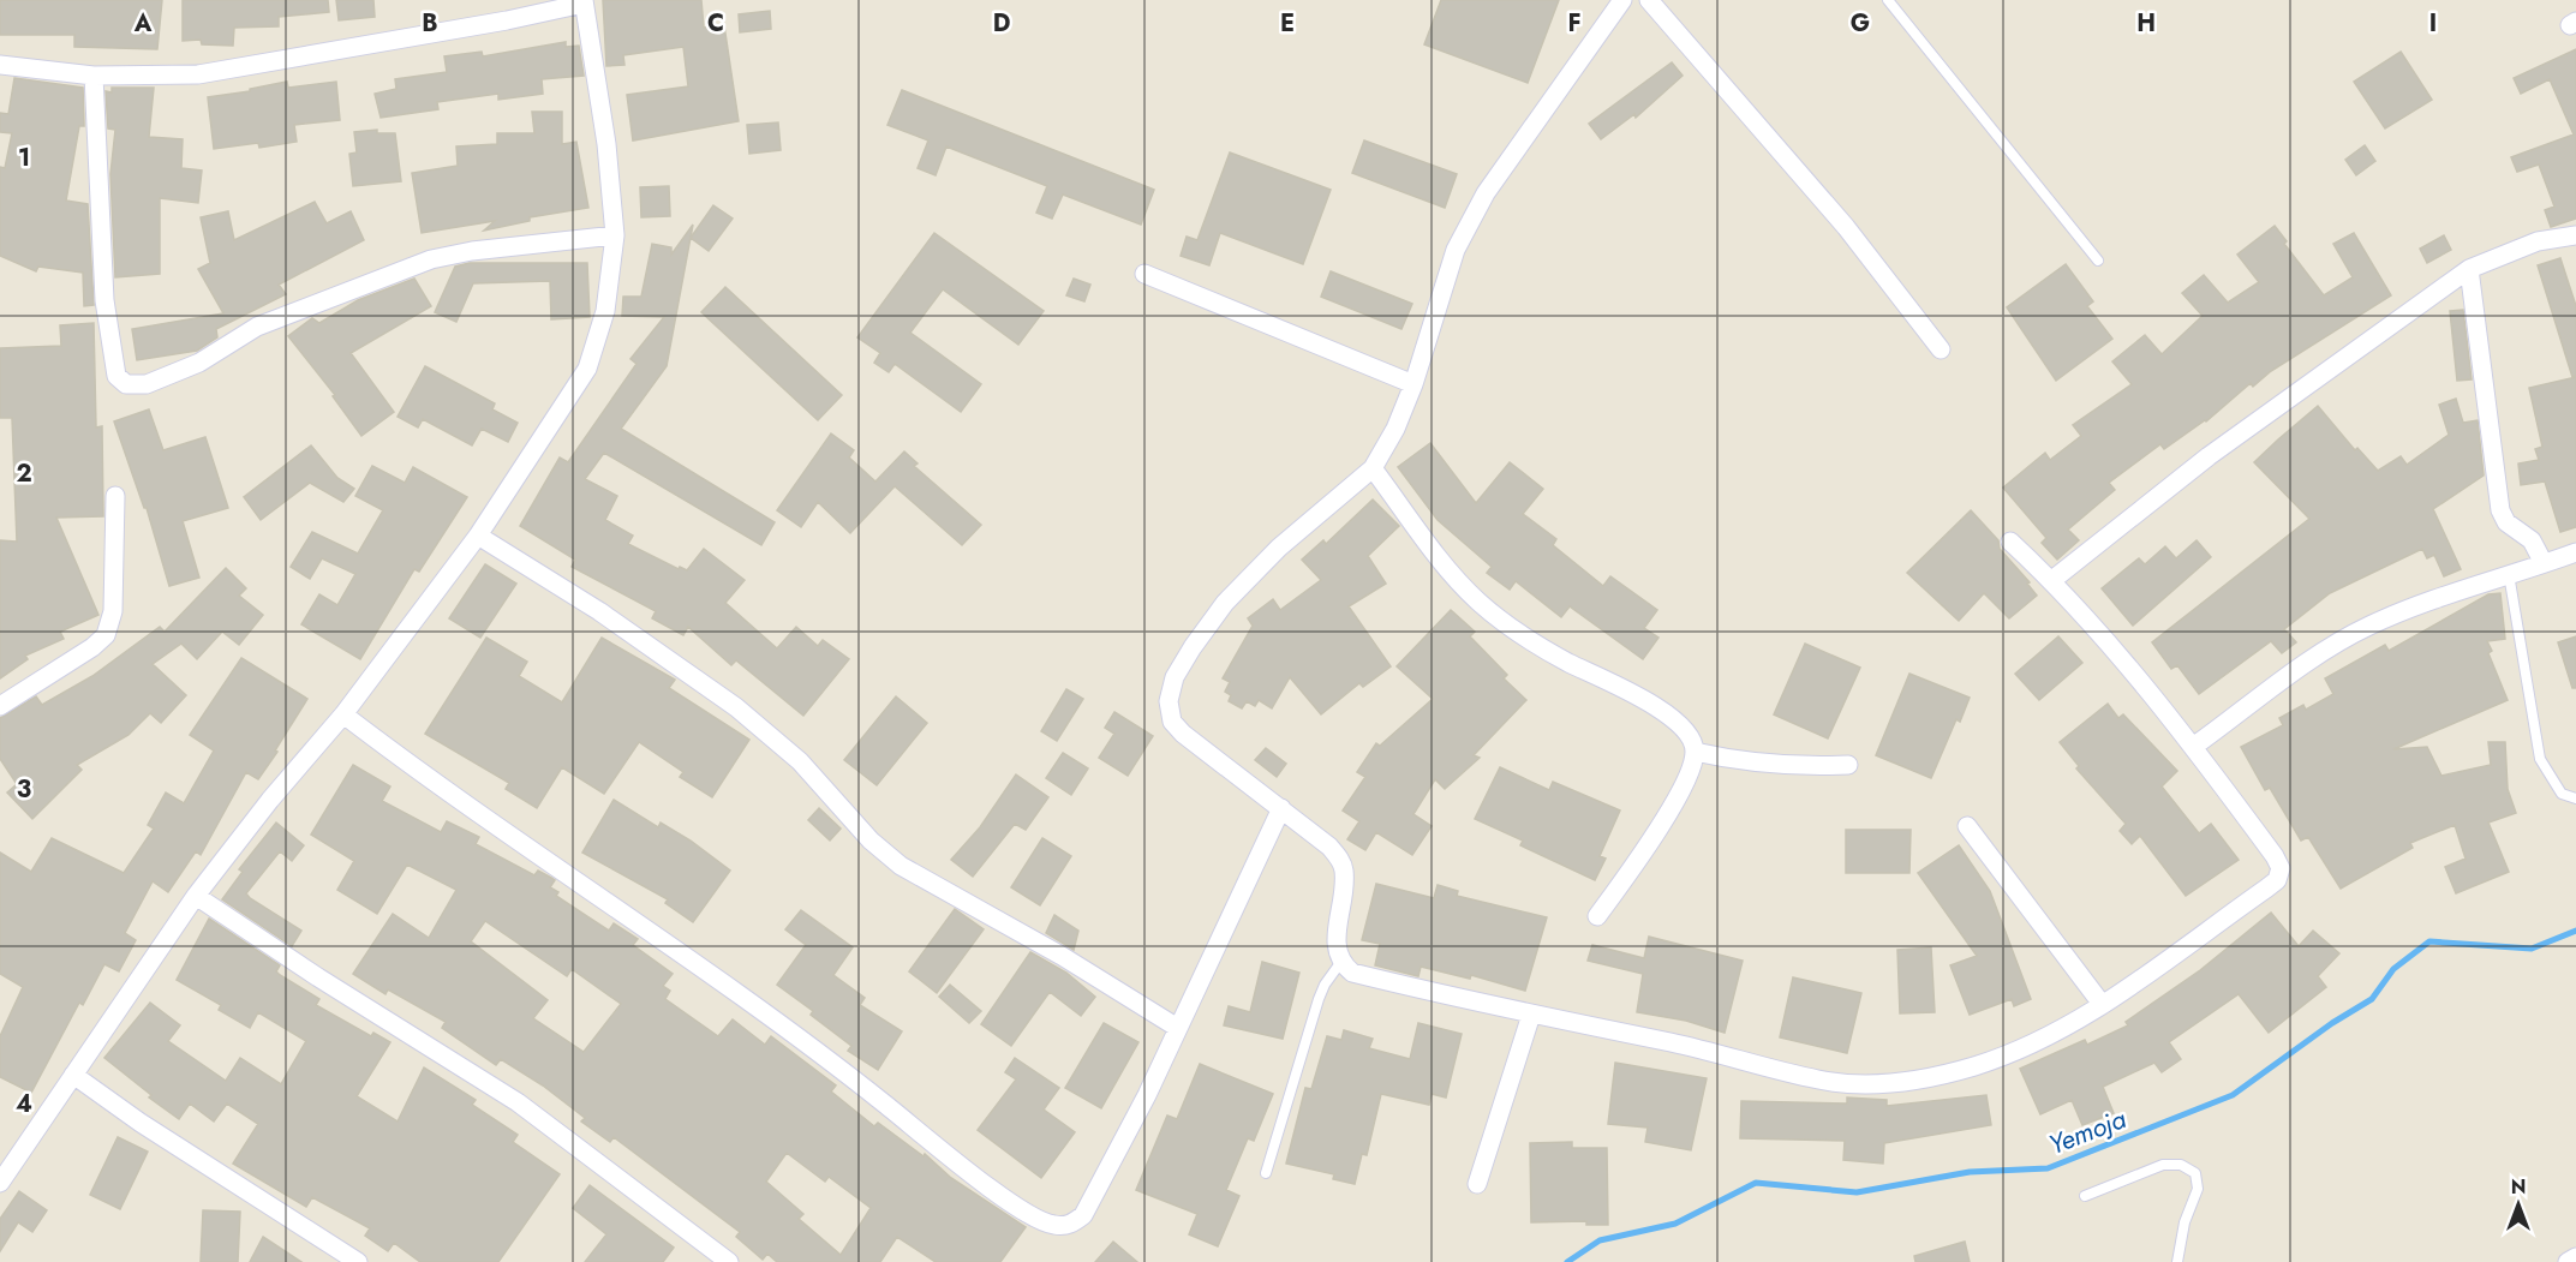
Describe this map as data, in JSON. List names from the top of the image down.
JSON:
{
  "water": ["Yemoja"],
  "north": "top",
  "grid": {
    "columns": [
      "A",
      "B",
      "C",
      "D",
      "E",
      "F",
      "G",
      "H",
      "I"
    ],
    "rows": [
      "1",
      "2",
      "3",
      "4"
    ]
  }
}
